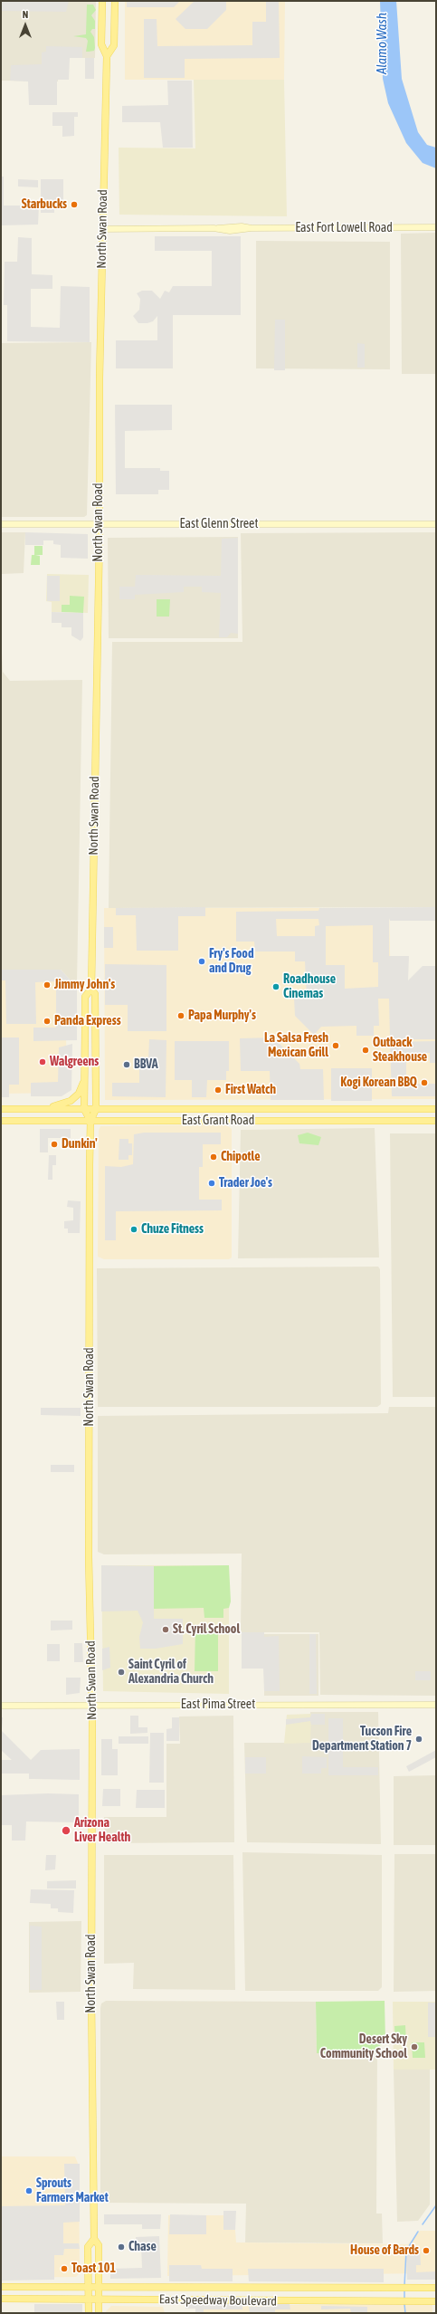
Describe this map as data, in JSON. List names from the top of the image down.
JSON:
{
  "streets": {
    "main road": ["North Swan Road", "East Grant Road", "East Speedway Boulevard"],
    "street": ["East Fort Lowell Road", "East Glenn Street", "East Pima Street"]
  },
  "crossings": [
    ["East Fort Lowell Road", "North Swan Road"],
    ["North Swan Road", "East Glenn Street"],
    ["North Swan Road", "East Grant Road"],
    ["North Swan Road", "East Pima Street"],
    ["North Swan Road", "East Speedway Boulevard"]
  ],
  "water": ["Alamo Wash"],
  "places": [
    "Starbucks",
    "Fry's Food and Drug",
    "Jimmy John's",
    "Roadhouse Cinemas",
    "Papa Murphy's",
    "Panda Express",
    "La Salsa Fresh Mexican Grill",
    "Outback Steakhouse",
    "Walgreens",
    "BBVA",
    "Kogi Korean BBQ",
    "First Watch",
    "Dunkin'",
    "Chipotle",
    "Trader Joe's",
    "Chuze Fitness",
    "St. Cyril School",
    "Saint Cyril of Alexandria Church",
    "Tucson Fire Department Station 7",
    "Arizona Liver Health",
    "Desert Sky Community School",
    "Sprouts Farmers Market",
    "Chase",
    "House of Bards",
    "Toast 101"
  ],
  "north": "top"
}
